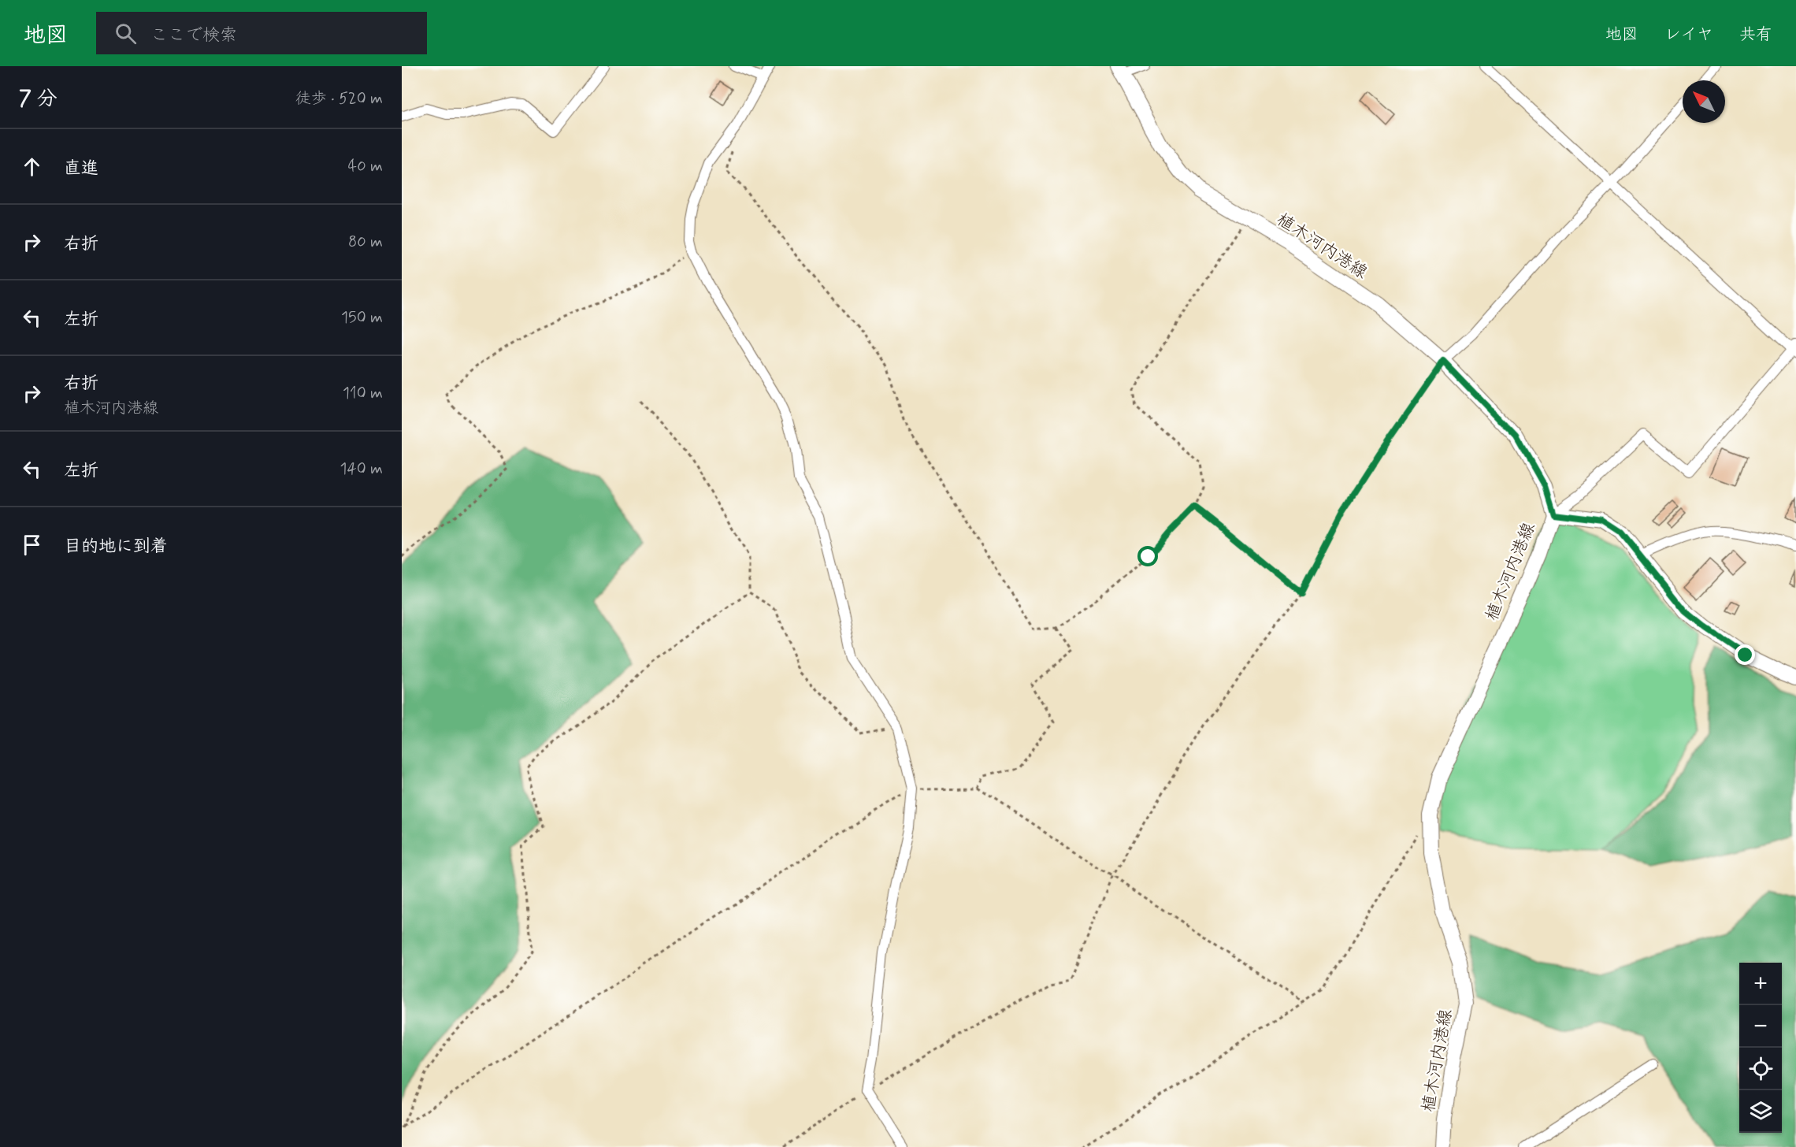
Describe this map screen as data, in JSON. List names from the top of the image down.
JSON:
{
  "streets": {
    "main road": ["植木河内港線"]
  },
  "north": "top left",
  "page": {
    "header": "地図",
    "search": "ここで検索",
    "nav": ["地図", "レイヤ", "共有"],
    "heading": ["7 分", "徒歩 · 520 m"],
    "list": [
      ["直進", "40 m"],
      ["右折", "80 m"],
      ["左折", "150 m"],
      ["右折", "植木河内港線", "110 m"],
      ["左折", "140 m"],
      "目的地に到着"
    ],
    "map_buttons": ["+", "−"]
  }
}
